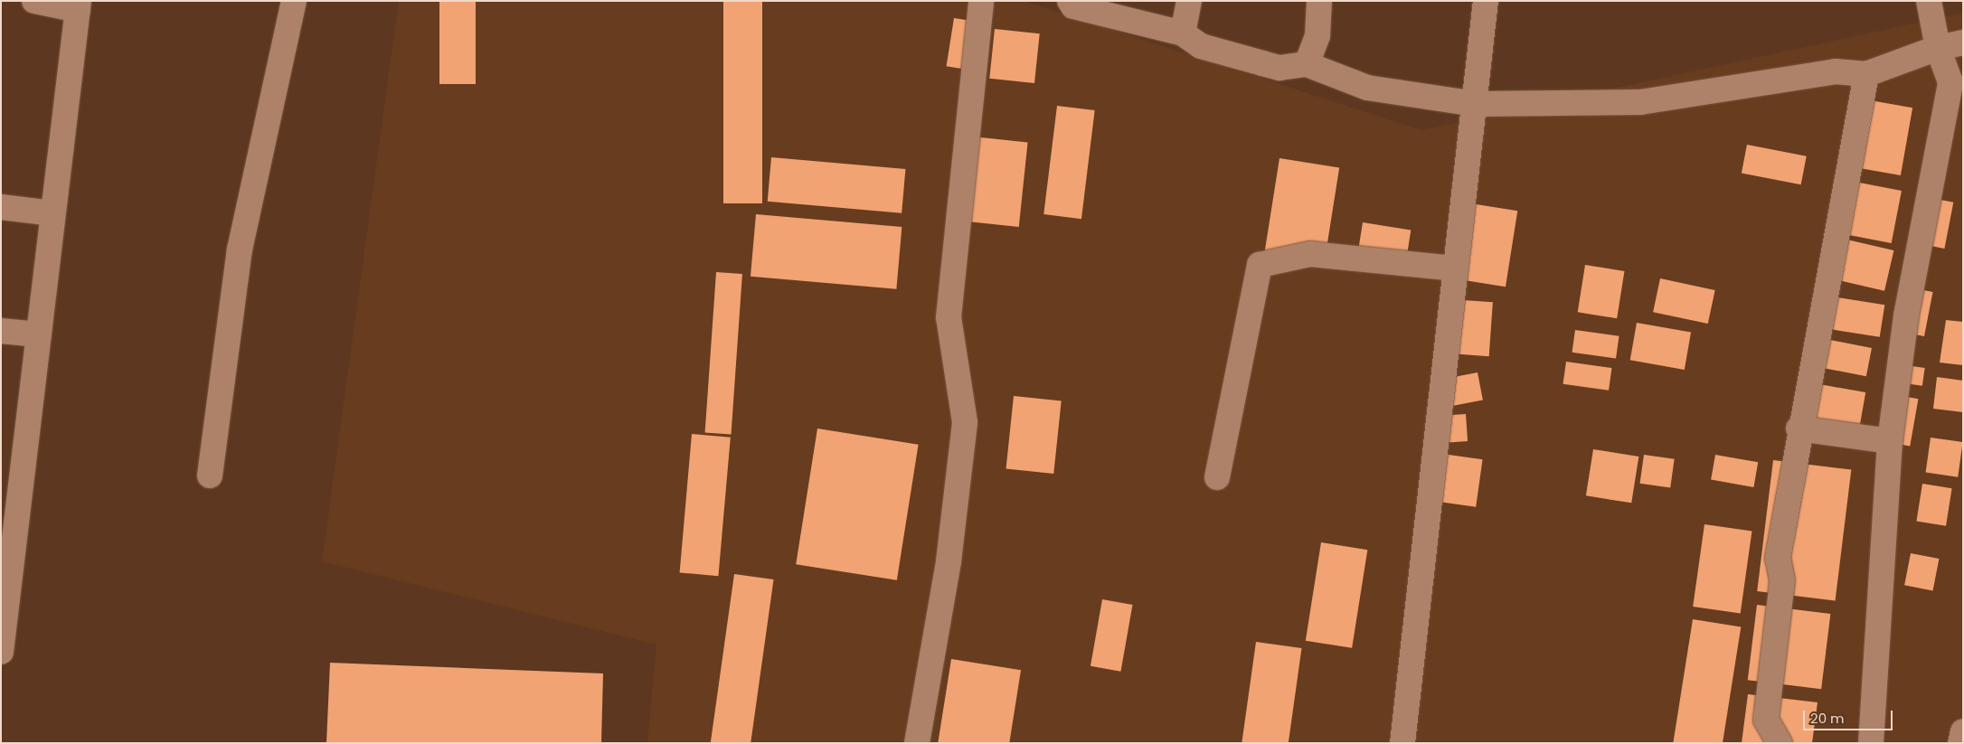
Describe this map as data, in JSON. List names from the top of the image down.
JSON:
{
  "scale_bar": "20 m"
}
